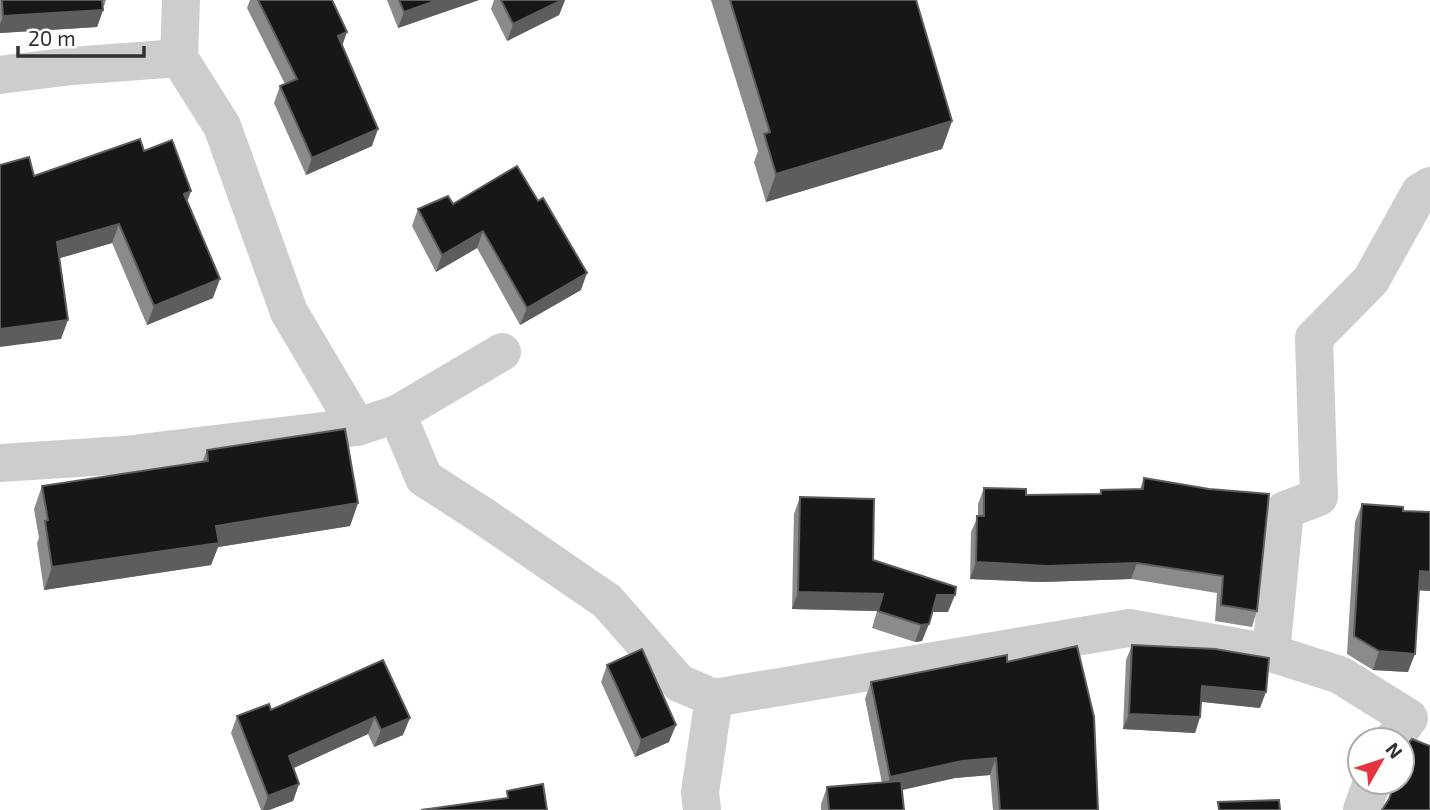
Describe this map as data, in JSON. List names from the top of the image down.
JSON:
{
  "scale_bar": "20 m",
  "north": "top right"
}
